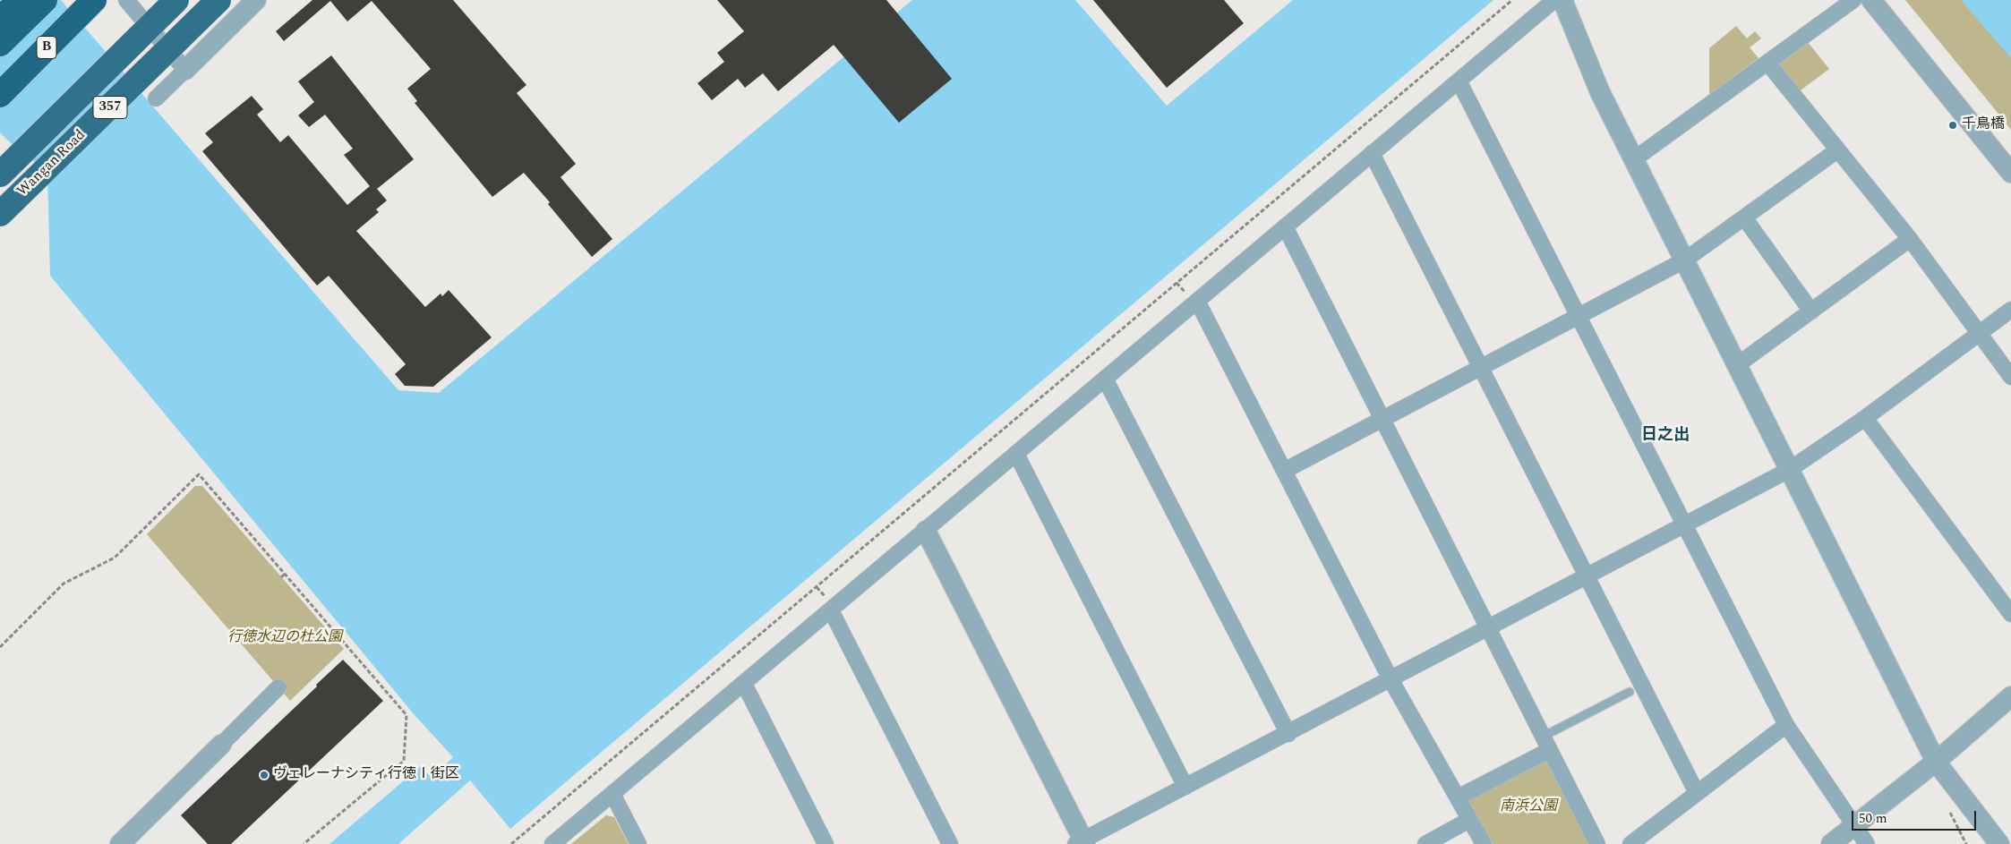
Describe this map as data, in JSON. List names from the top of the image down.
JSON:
{
  "streets": {
    "highway": ["B", "357", "Wangan Road"]
  },
  "districts": ["日之出"],
  "parks": ["行徳水辺の杜公園", "南浜公園"],
  "places": ["千鳥橋", "ヴェレーナシティ行徳Ⅰ街区"],
  "scale_bar": "50 m"
}
